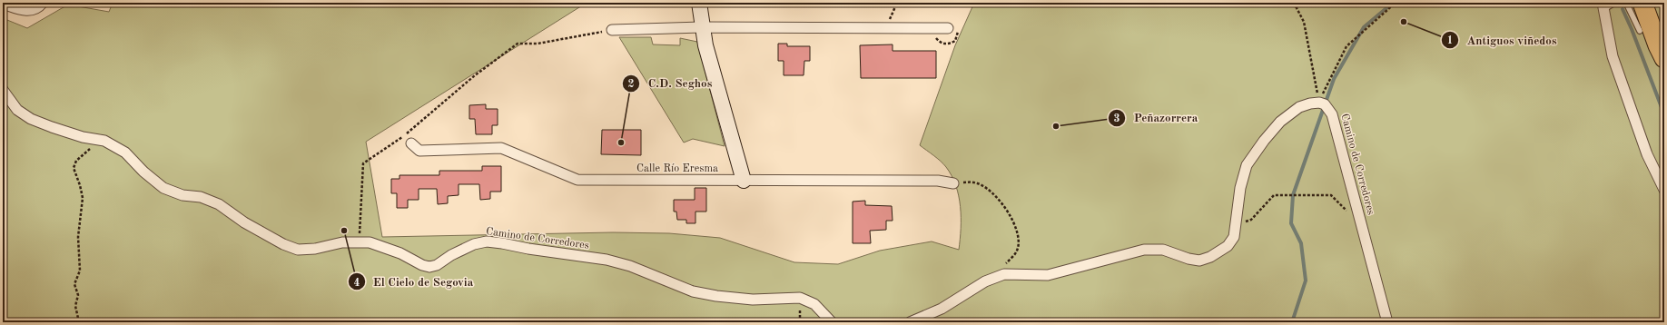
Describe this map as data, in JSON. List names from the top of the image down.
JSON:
{
  "streets": {
    "street": ["Camino de Corredores", "Calle Río Eresma"]
  },
  "places": [
    "Antiguos viñedos",
    "Peñazorrera",
    "C.D. Seghos",
    "El Cielo de Segovia"
  ]
}
